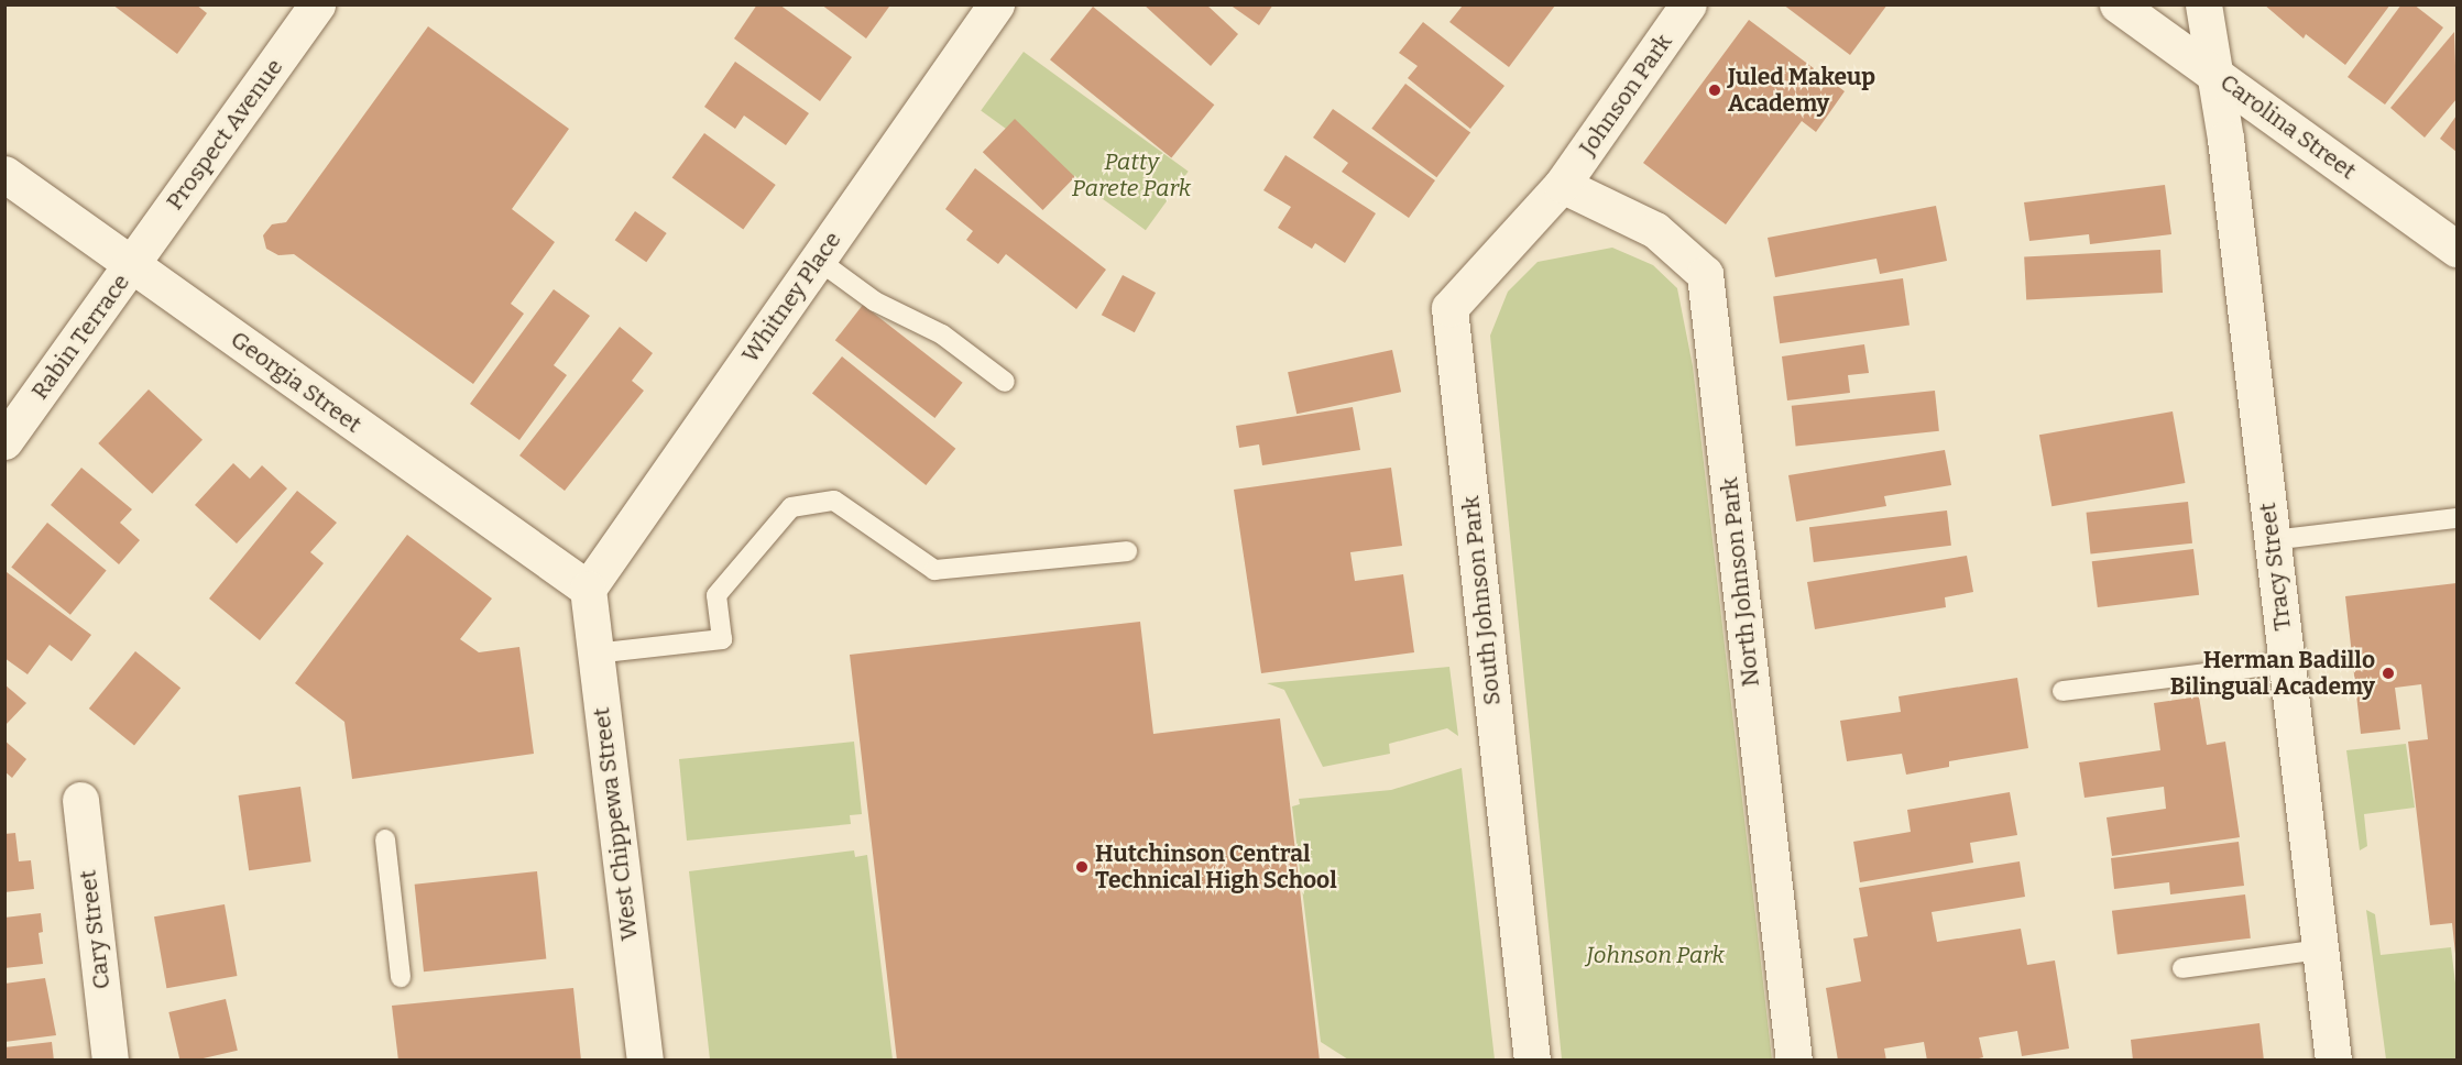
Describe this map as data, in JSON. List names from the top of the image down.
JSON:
{
  "streets": {
    "street": [
      "Johnson Park",
      "Carolina Street",
      "Prospect Avenue",
      "Whitney Place",
      "Rabin Terrace",
      "Georgia Street",
      "Tracy Street",
      "North Johnson Park",
      "South Johnson Park",
      "West Chippewa Street",
      "Cary Street"
    ]
  },
  "crossings": [
    ["Johnson Park", "North Johnson Park"],
    ["Johnson Park", "South Johnson Park"],
    ["Carolina Street", "Tracy Street"],
    ["Prospect Avenue", "Rabin Terrace"],
    ["Prospect Avenue", "Georgia Street"],
    ["Whitney Place", "Georgia Street"],
    ["Whitney Place", "West Chippewa Street"],
    ["Rabin Terrace", "Georgia Street"],
    ["Georgia Street", "West Chippewa Street"],
    ["North Johnson Park", "South Johnson Park"]
  ],
  "parks": ["Patty Parete Park", "Johnson Park"],
  "places": ["Juled Makeup Academy", "Herman Badillo Bilingual Academy", "Hutchinson Central Technical High School"]
}
